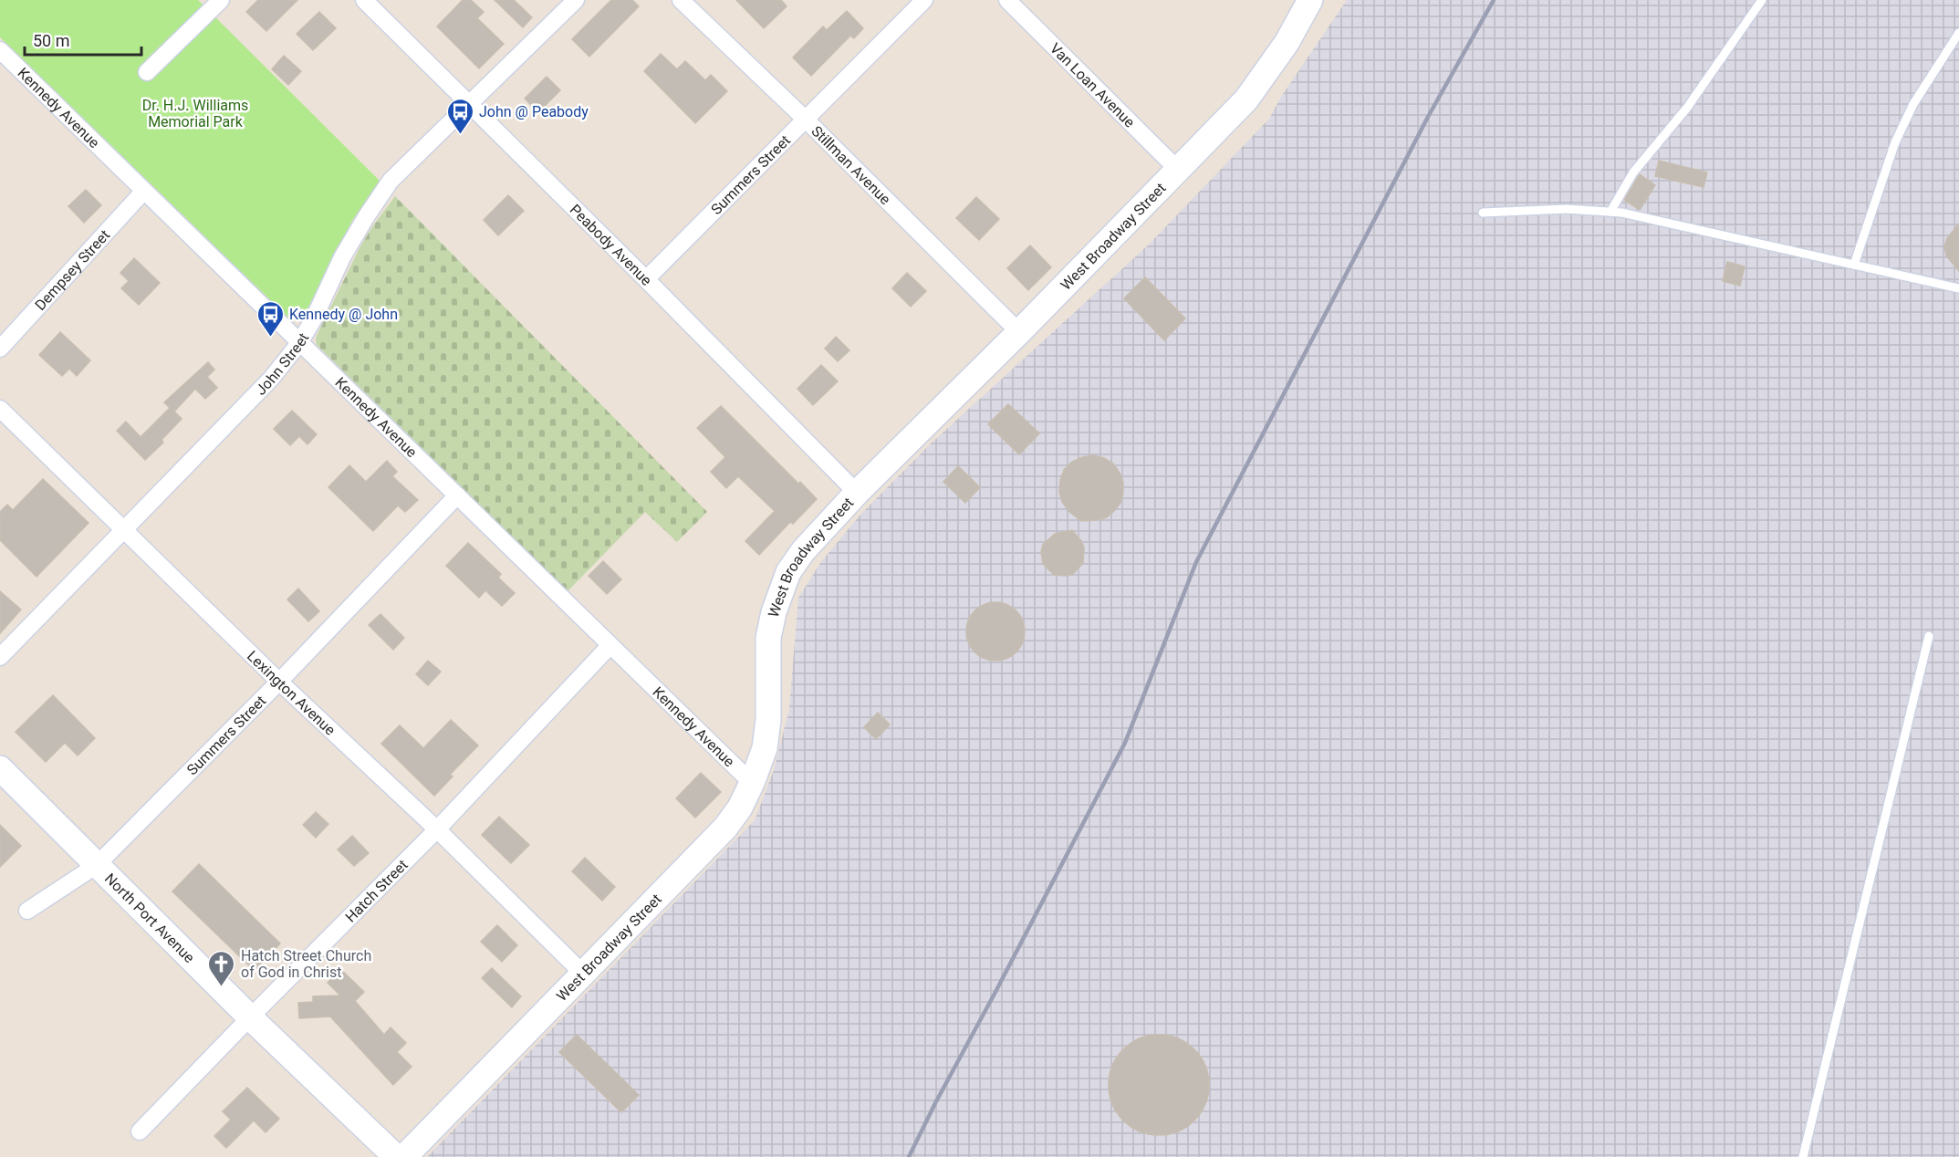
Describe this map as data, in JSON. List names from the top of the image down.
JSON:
{
  "streets": {
    "street": [
      "Van Loan Avenue",
      "Kennedy Avenue",
      "Stillman Avenue",
      "Summers Street",
      "West Broadway Street",
      "Peabody Avenue",
      "Dempsey Street",
      "John Street",
      "Lexington Avenue",
      "Hatch Street",
      "North Port Avenue"
    ]
  },
  "crossings": [
    ["Van Loan Avenue", "West Broadway Street"],
    ["Kennedy Avenue", "Summers Street"],
    ["Kennedy Avenue", "West Broadway Street"],
    ["Kennedy Avenue", "Dempsey Street"],
    ["Kennedy Avenue", "John Street"],
    ["Kennedy Avenue", "Hatch Street"],
    ["Stillman Avenue", "Summers Street"],
    ["Stillman Avenue", "West Broadway Street"],
    ["Summers Street", "Peabody Avenue"],
    ["Summers Street", "Lexington Avenue"],
    ["Summers Street", "North Port Avenue"],
    ["West Broadway Street", "Peabody Avenue"],
    ["West Broadway Street", "Lexington Avenue"],
    ["Peabody Avenue", "John Street"],
    ["John Street", "Lexington Avenue"],
    ["Lexington Avenue", "Hatch Street"],
    ["Hatch Street", "North Port Avenue"]
  ],
  "parks": ["Dr. H.J. Williams Memorial Park"],
  "places": {
    "bus stop": ["John @ Peabody", "Kennedy @ John"],
    "church": ["Hatch Street Church of God in Christ"]
  },
  "scale_bar": "50 m"
}
